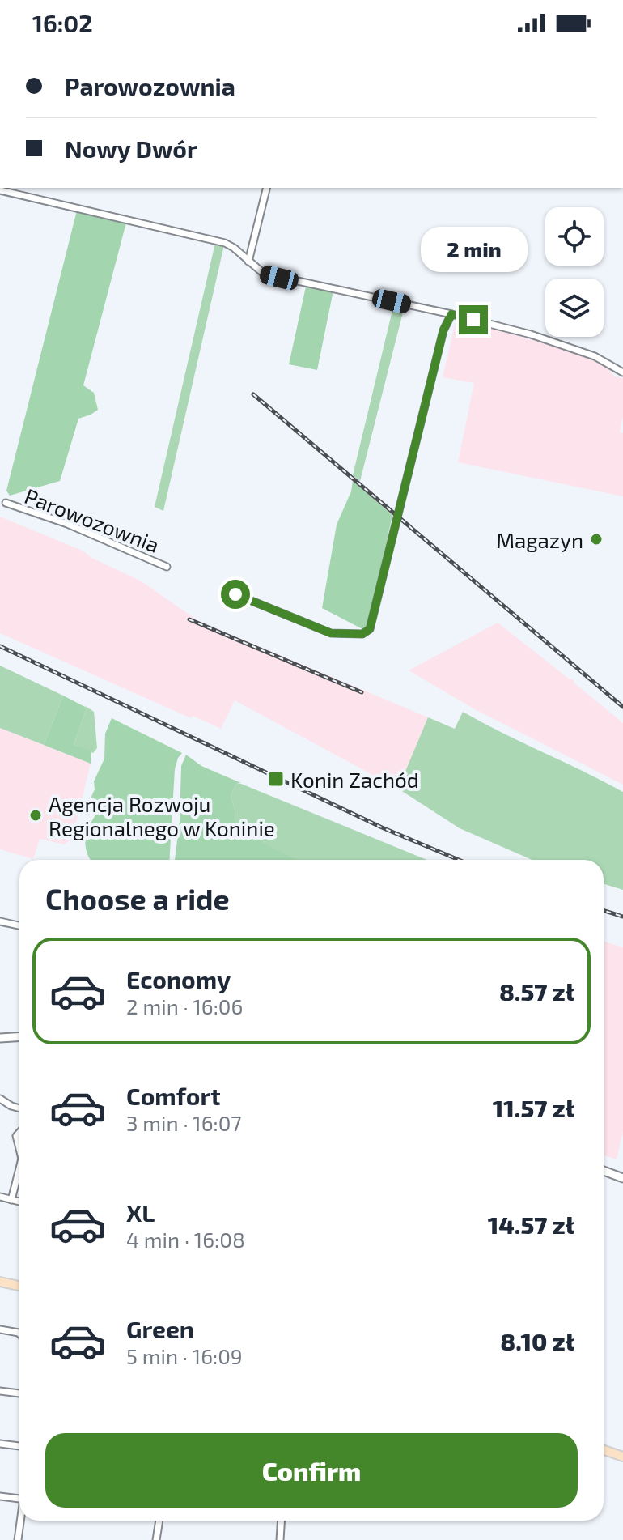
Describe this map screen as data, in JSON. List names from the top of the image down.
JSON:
{
  "streets": {
    "street": ["Parowozownia"]
  },
  "places": {
    "other": ["Magazyn", "Agencja Rozwoju Regionalnego w Koninie"],
    "transit": ["Konin Zachód"]
  },
  "page": {
    "status": "16:02",
    "banner": ["Parowozownia", "Nowy Dwór"],
    "bubble": "2 min",
    "heading": "Choose a ride",
    "list": [
      {
        "name": "Economy",
        "note": "2 min · 16:06",
        "value": "8.57 zł"
      },
      {
        "name": "Comfort",
        "note": "3 min · 16:07",
        "value": "11.57 zł"
      },
      {
        "name": "XL",
        "note": "4 min · 16:08",
        "value": "14.57 zł"
      },
      {
        "name": "Green",
        "note": "5 min · 16:09",
        "value": "8.10 zł"
      }
    ],
    "buttons": "Confirm"
  }
}
